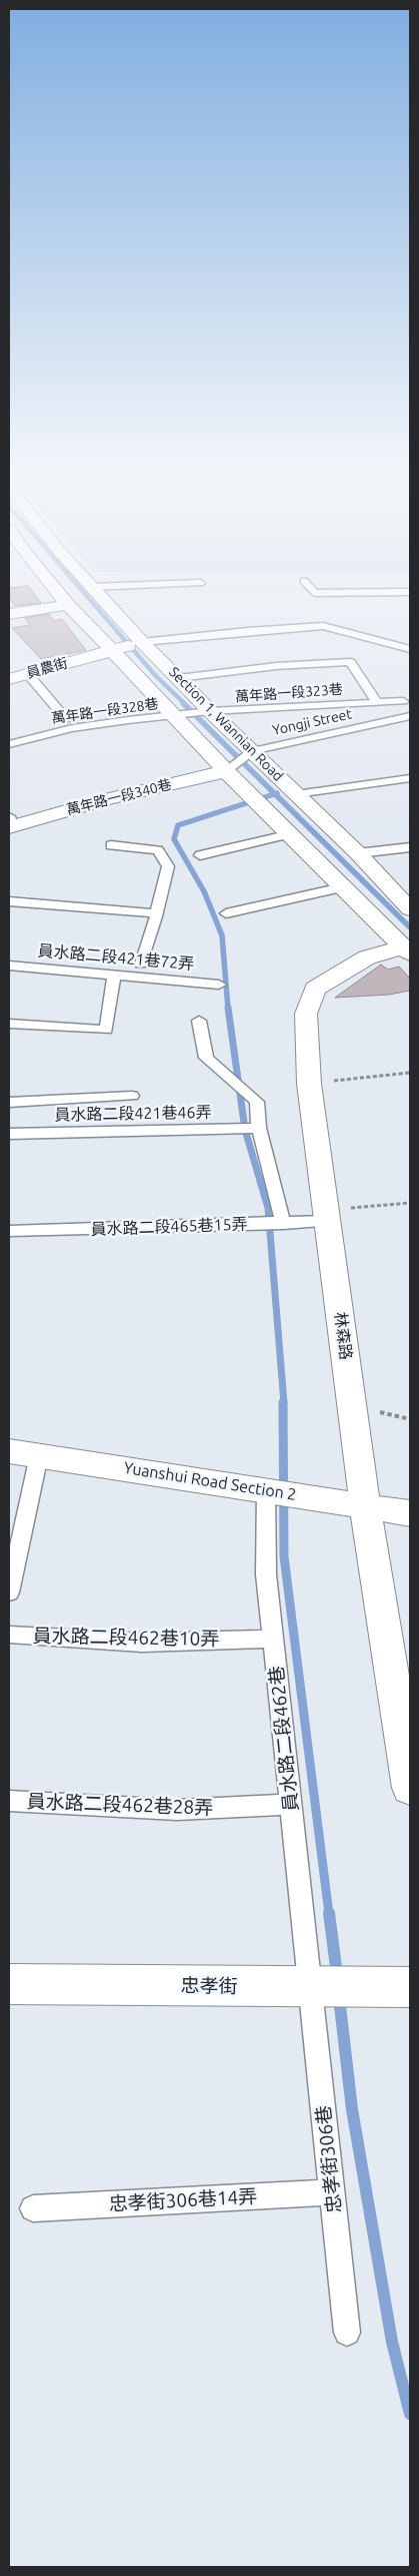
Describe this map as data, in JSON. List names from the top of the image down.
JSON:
{
  "streets": {
    "street": [
      "員農街",
      "Section 1, Wannian Road",
      "萬年路一段340巷",
      "林森路",
      "Yuanshui Road Section 2",
      "忠孝街"
    ],
    "lane": [
      "萬年路一段323巷",
      "萬年路一段328巷",
      "Yongji Street",
      "員水路二段421巷72弄",
      "員水路二段421巷46弄",
      "員水路二段465巷15弄",
      "員水路二段462巷10弄",
      "員水路二段462巷",
      "員水路二段462巷28弄",
      "忠孝街306巷",
      "忠孝街306巷14弄"
    ]
  },
  "crossings": [
    ["員農街", "Section 1, Wannian Road"],
    ["萬年路一段323巷", "萬年路一段328巷"],
    ["萬年路一段323巷", "Section 1, Wannian Road"],
    ["萬年路一段328巷", "Section 1, Wannian Road"],
    ["Yongji Street", "Section 1, Wannian Road"],
    ["Yongji Street", "萬年路一段340巷"],
    ["Section 1, Wannian Road", "萬年路一段340巷"],
    ["Section 1, Wannian Road", "林森路"],
    ["員水路二段465巷15弄", "林森路"],
    ["林森路", "Yuanshui Road Section 2"],
    ["Yuanshui Road Section 2", "員水路二段462巷"],
    ["員水路二段462巷10弄", "員水路二段462巷"],
    ["員水路二段462巷", "員水路二段462巷28弄"],
    ["員水路二段462巷", "忠孝街"],
    ["員水路二段462巷", "忠孝街306巷"],
    ["忠孝街", "忠孝街306巷"],
    ["忠孝街306巷", "忠孝街306巷14弄"]
  ]
}
